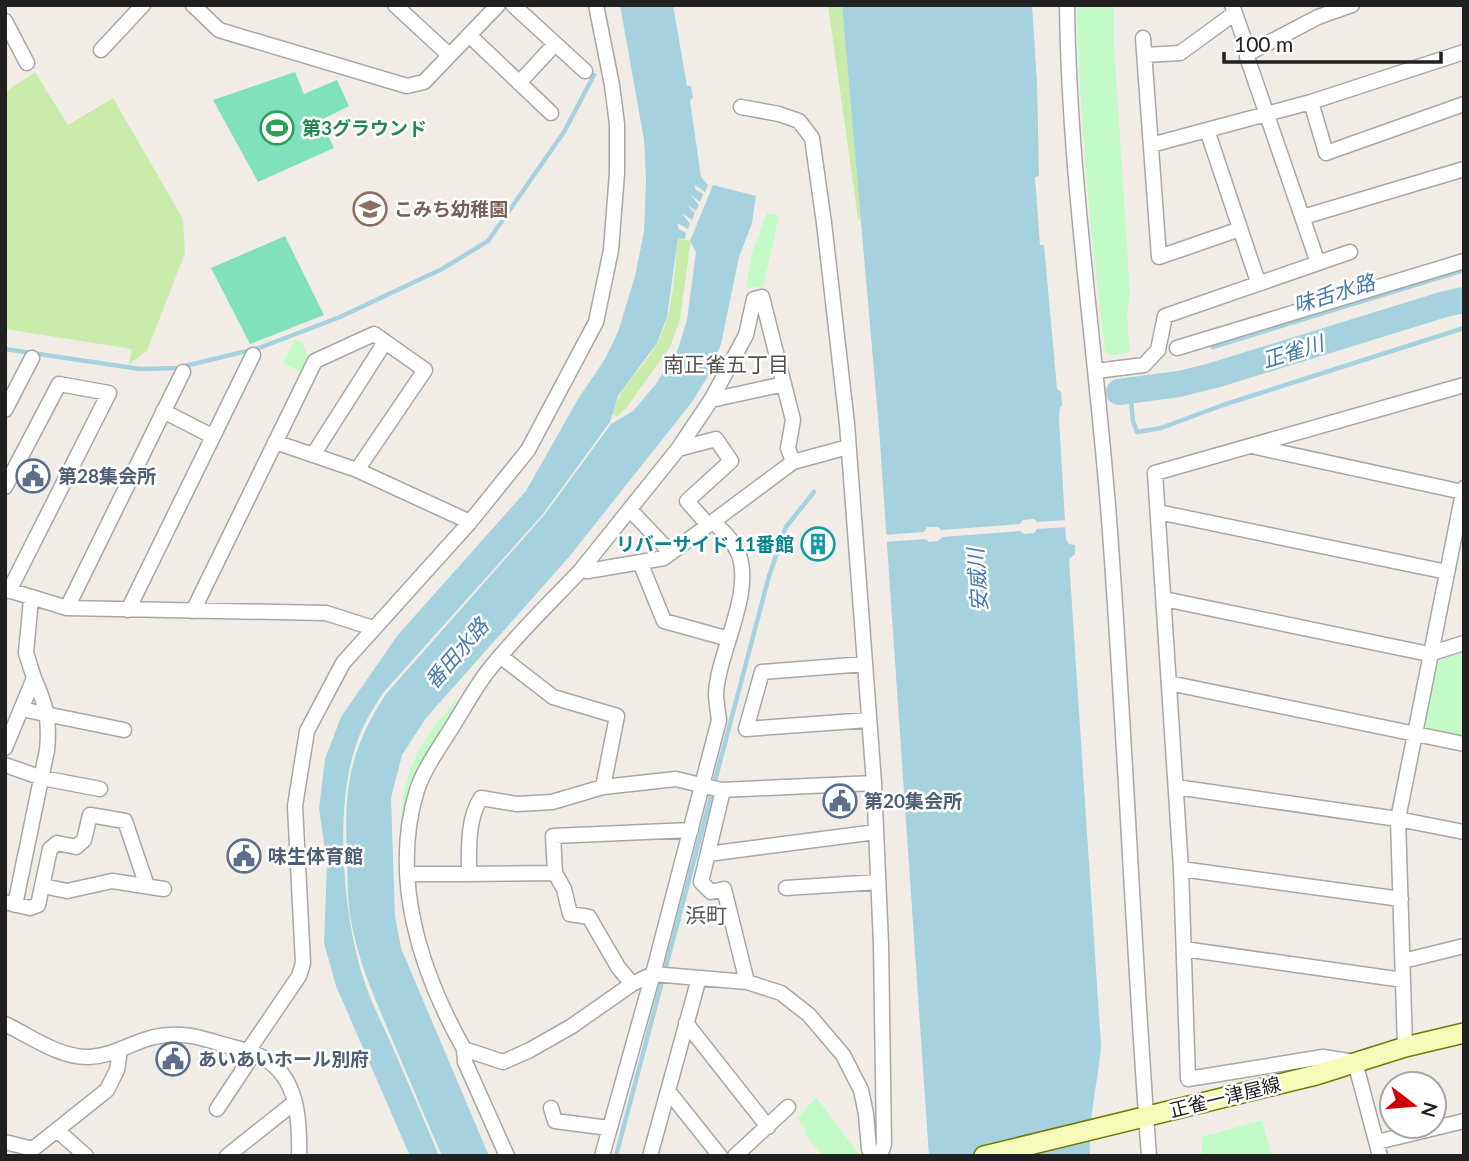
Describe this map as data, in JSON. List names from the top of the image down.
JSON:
{
  "streets": {
    "main road": ["正雀一津屋線"]
  },
  "districts": ["南正雀五丁目", "浜町"],
  "water": [
    "味舌水路",
    "正雀川",
    "安威川",
    "番田水路"
  ],
  "places": {
    "sports": ["第3グラウンド"],
    "school or university": ["こみち幼稚園"],
    "public building": [
      "第28集会所",
      "第20集会所",
      "味生体育館",
      "あいあいホール別府"
    ],
    "building": ["リバーサイド 11番館"]
  },
  "scale_bar": "100 m",
  "north": "right"
}
